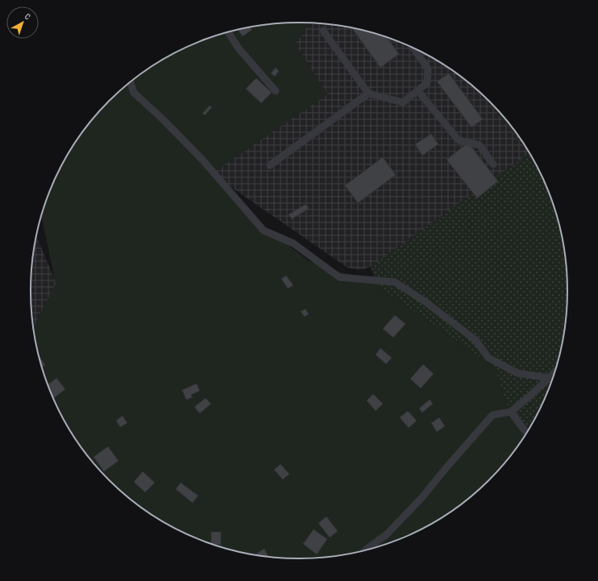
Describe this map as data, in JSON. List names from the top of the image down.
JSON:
{
  "north": "top right"
}
